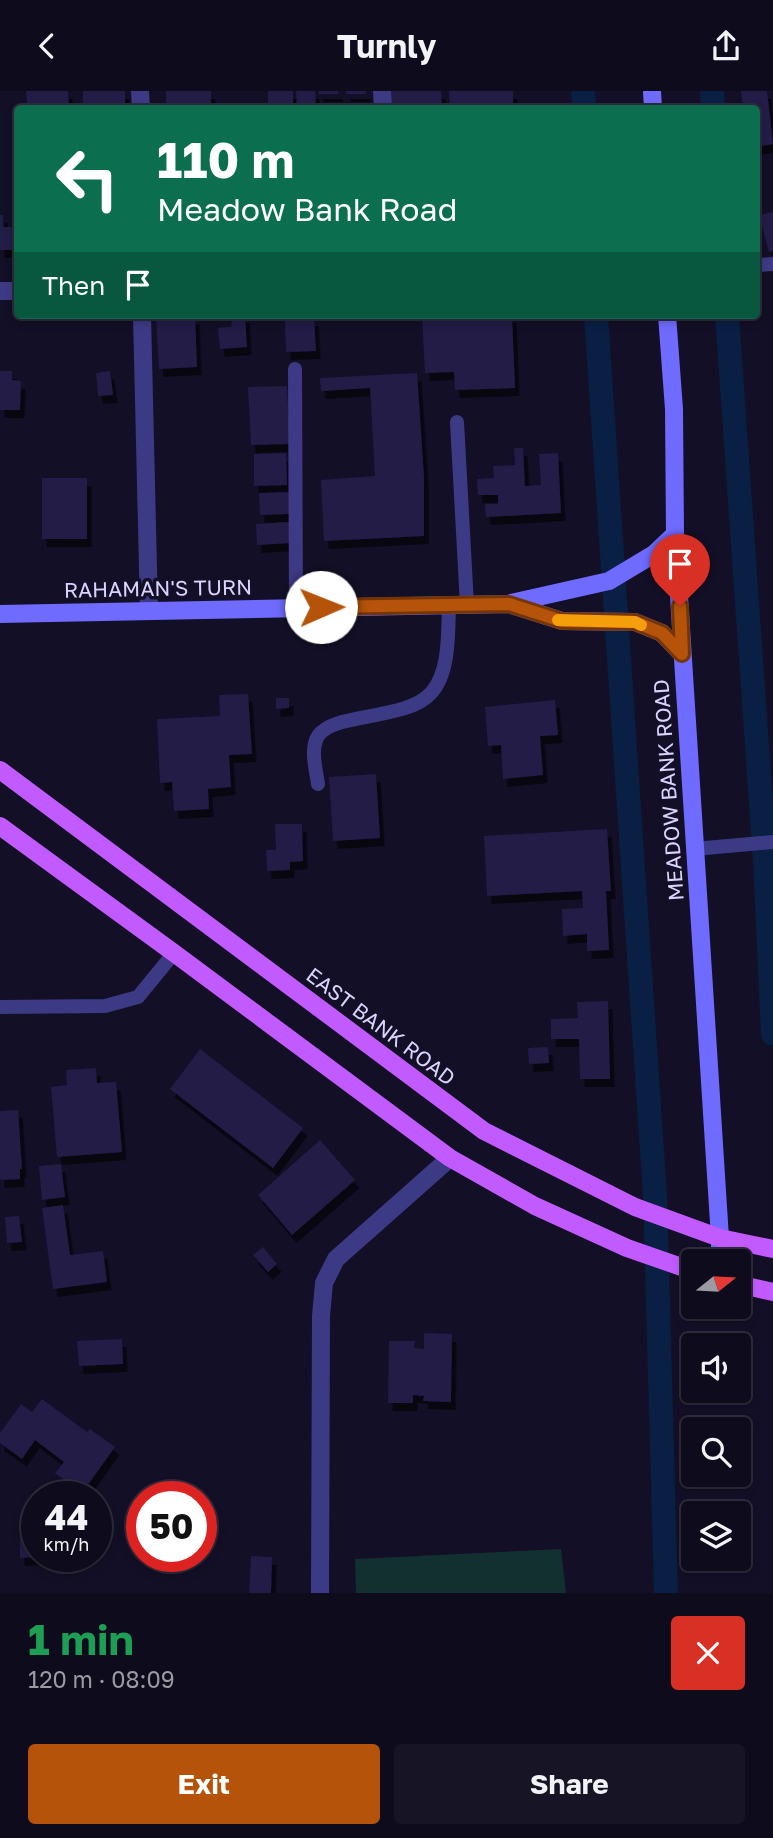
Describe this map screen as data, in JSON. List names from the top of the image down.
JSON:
{
  "streets": {
    "main road": ["RAHAMAN'S TURN", "MEADOW BANK ROAD", "EAST BANK ROAD"]
  },
  "crossings": [
    ["RAHAMAN'S TURN", "MEADOW BANK ROAD"],
    ["MEADOW BANK ROAD", "EAST BANK ROAD"]
  ],
  "north": "right",
  "page": {
    "header": "Turnly",
    "turn": ["110 m", "Meadow Bank Road"],
    "then": "Then",
    "speed": "44 km/h",
    "limit": "50",
    "heading": ["1 min", "120 m · 08:09"],
    "buttons": ["Exit", "Share"]
  }
}
